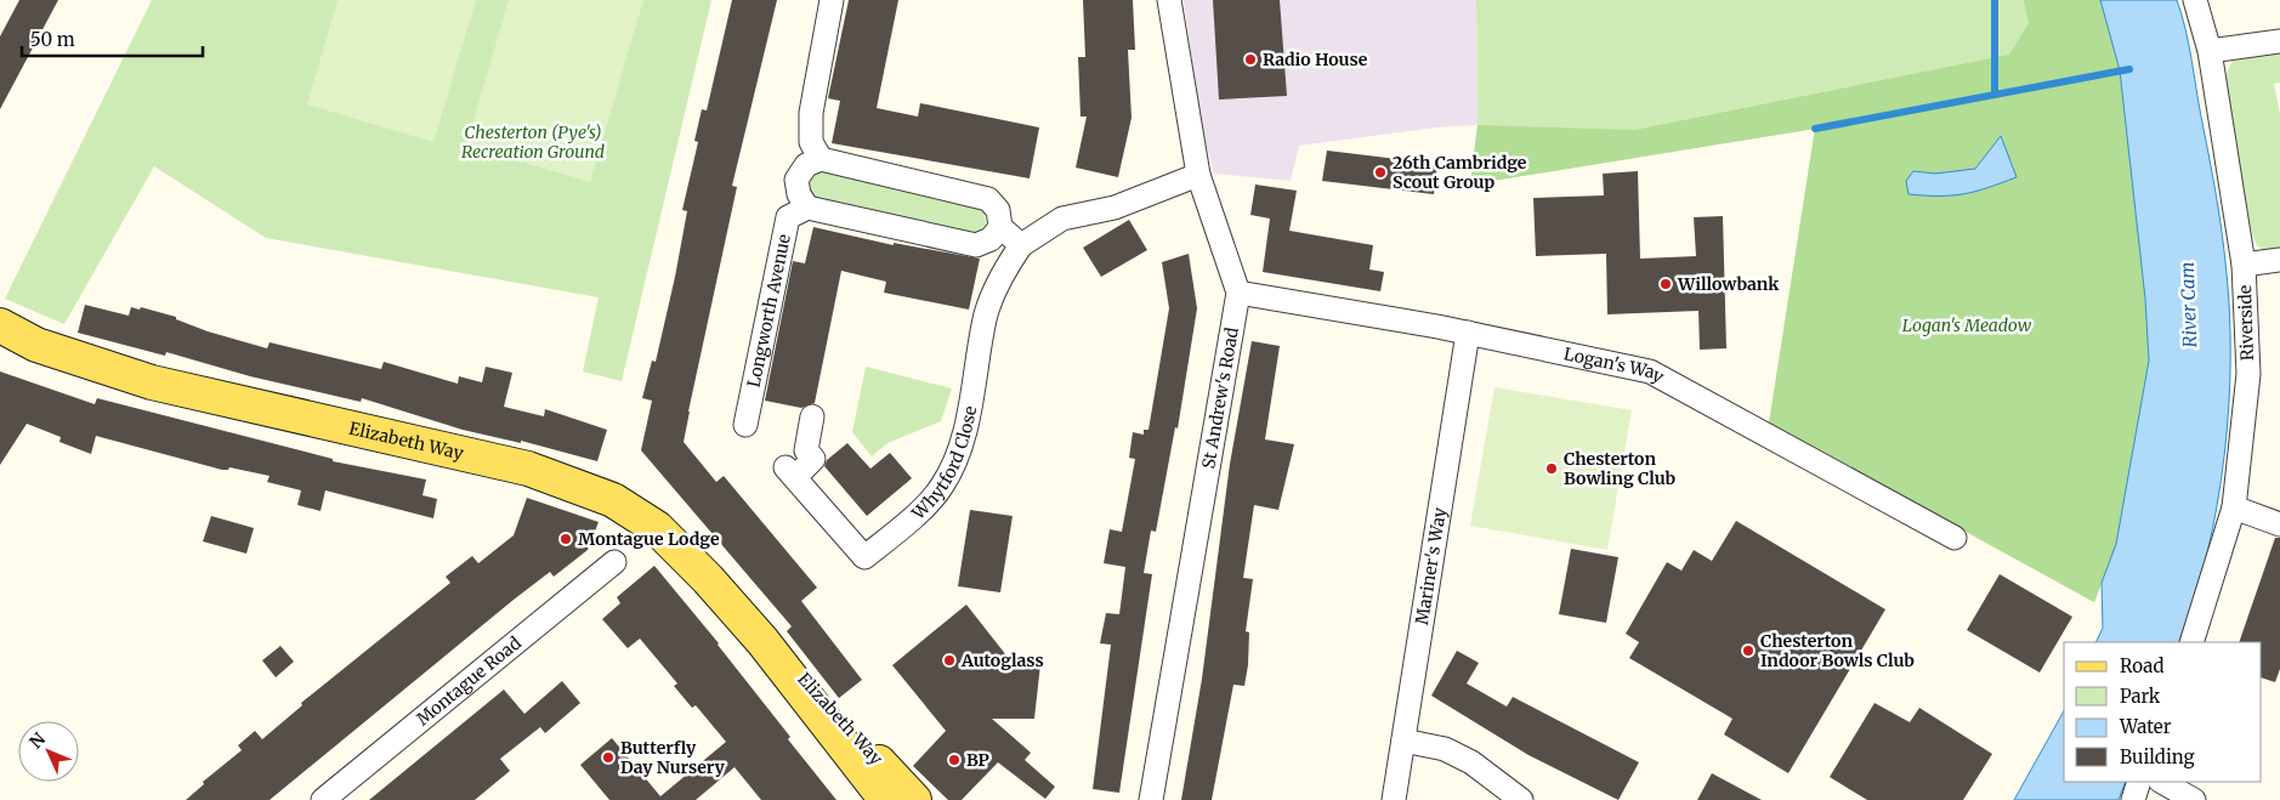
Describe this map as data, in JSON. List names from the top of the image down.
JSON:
{
  "streets": {
    "main road": ["Elizabeth Way"],
    "street": [
      "Longworth Avenue",
      "Riverside",
      "Logan's Way",
      "St Andrew's Road",
      "Whytford Close",
      "Mariner's Way",
      "Montague Road"
    ]
  },
  "crossings": [
    ["Logan's Way", "St Andrew's Road"],
    ["Logan's Way", "Mariner's Way"]
  ],
  "water": ["River Cam"],
  "parks": ["Chesterton (Pye's) Recreation Ground", "Logan's Meadow"],
  "places": [
    "Radio House",
    "26th Cambridge Scout Group",
    "Willowbank",
    "Chesterton Bowling Club",
    "Montague Lodge",
    "Chesterton Indoor Bowls Club",
    "Autoglass",
    "Butterfly Day Nursery",
    "BP"
  ],
  "legend": [
    "Road",
    "Park",
    "Water",
    "Building"
  ],
  "scale_bar": "50 m",
  "north": "top left"
}
